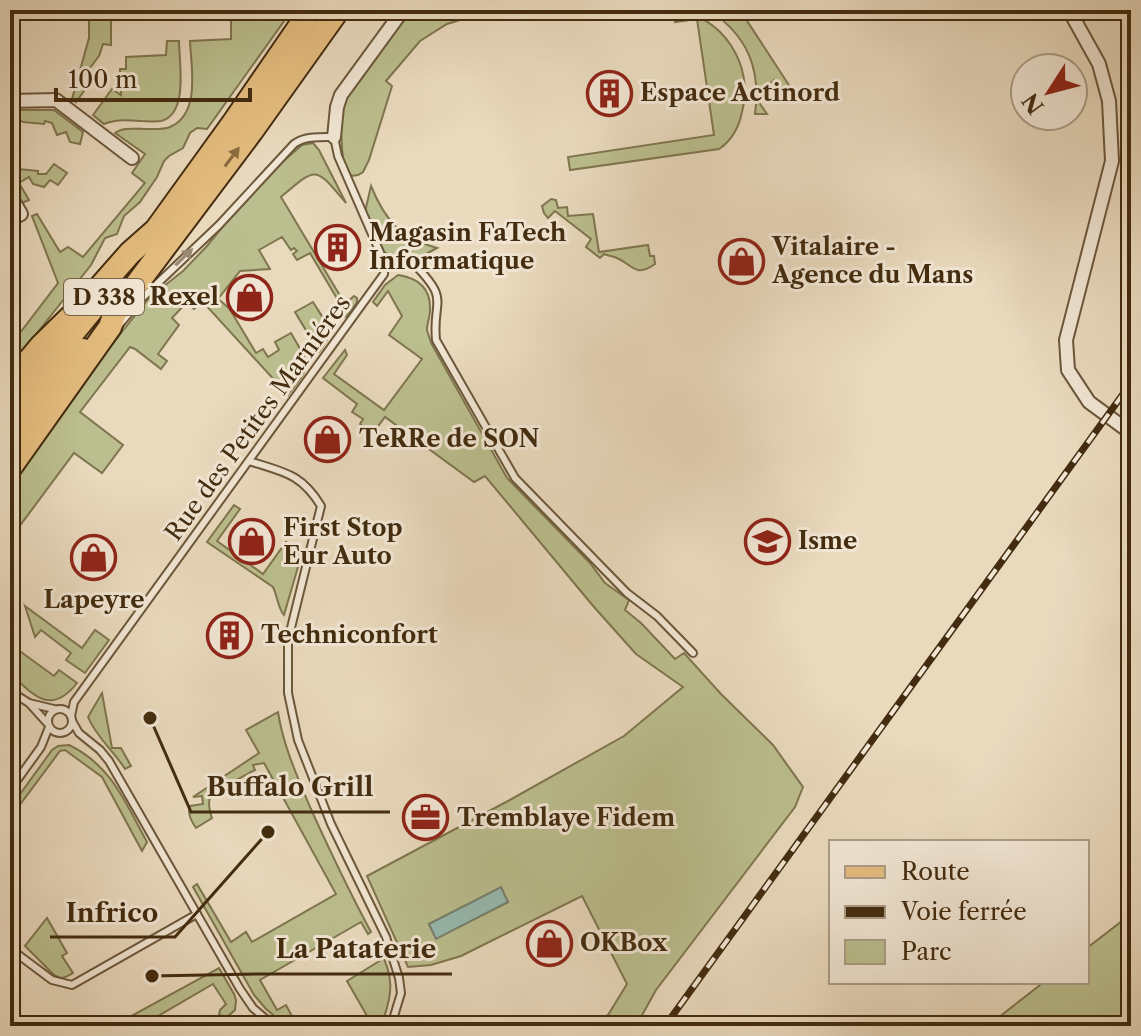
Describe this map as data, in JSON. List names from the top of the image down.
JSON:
{
  "streets": {
    "highway": ["D 338"],
    "lane": ["Rue des Petites Marniéres"]
  },
  "places": {
    "building": ["Espace Actinord", "Magasin FaTech Informatique", "Techniconfort"],
    "shop": [
      "Vitalaire - Agence du Mans",
      "Rexel",
      "TeRRe de SON",
      "First Stop Eur Auto",
      "Lapeyre",
      "OKBox"
    ],
    "school or university": ["Isme"],
    "other": ["Buffalo Grill", "Infrico", "La Pataterie"],
    "office": ["Tremblaye Fidem"]
  },
  "legend": ["Route", "Voie ferrée", "Parc"],
  "scale_bar": "100 m",
  "north": "bottom left"
}
